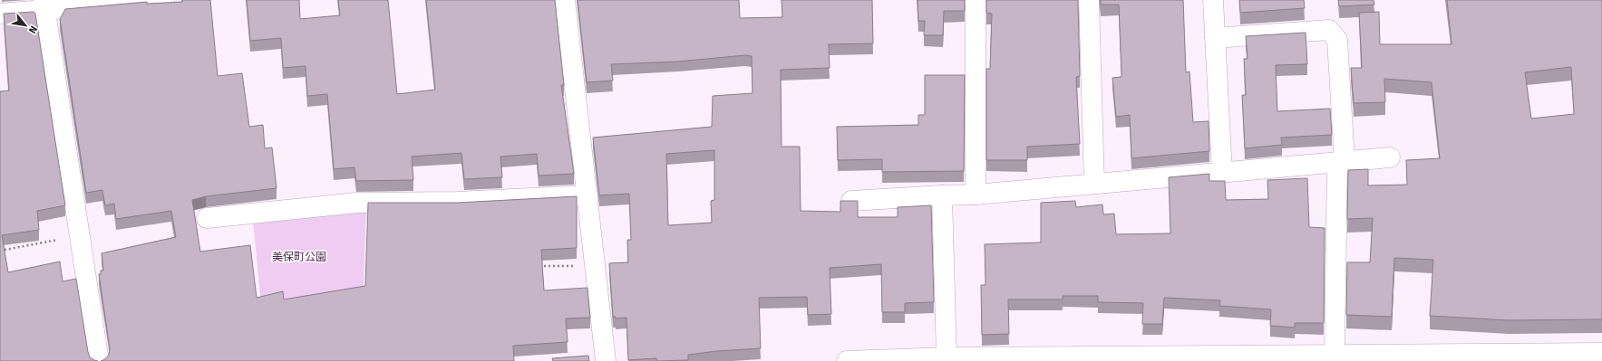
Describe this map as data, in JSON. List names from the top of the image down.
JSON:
{
  "parks": ["美保町公園"],
  "north": "bottom right"
}
